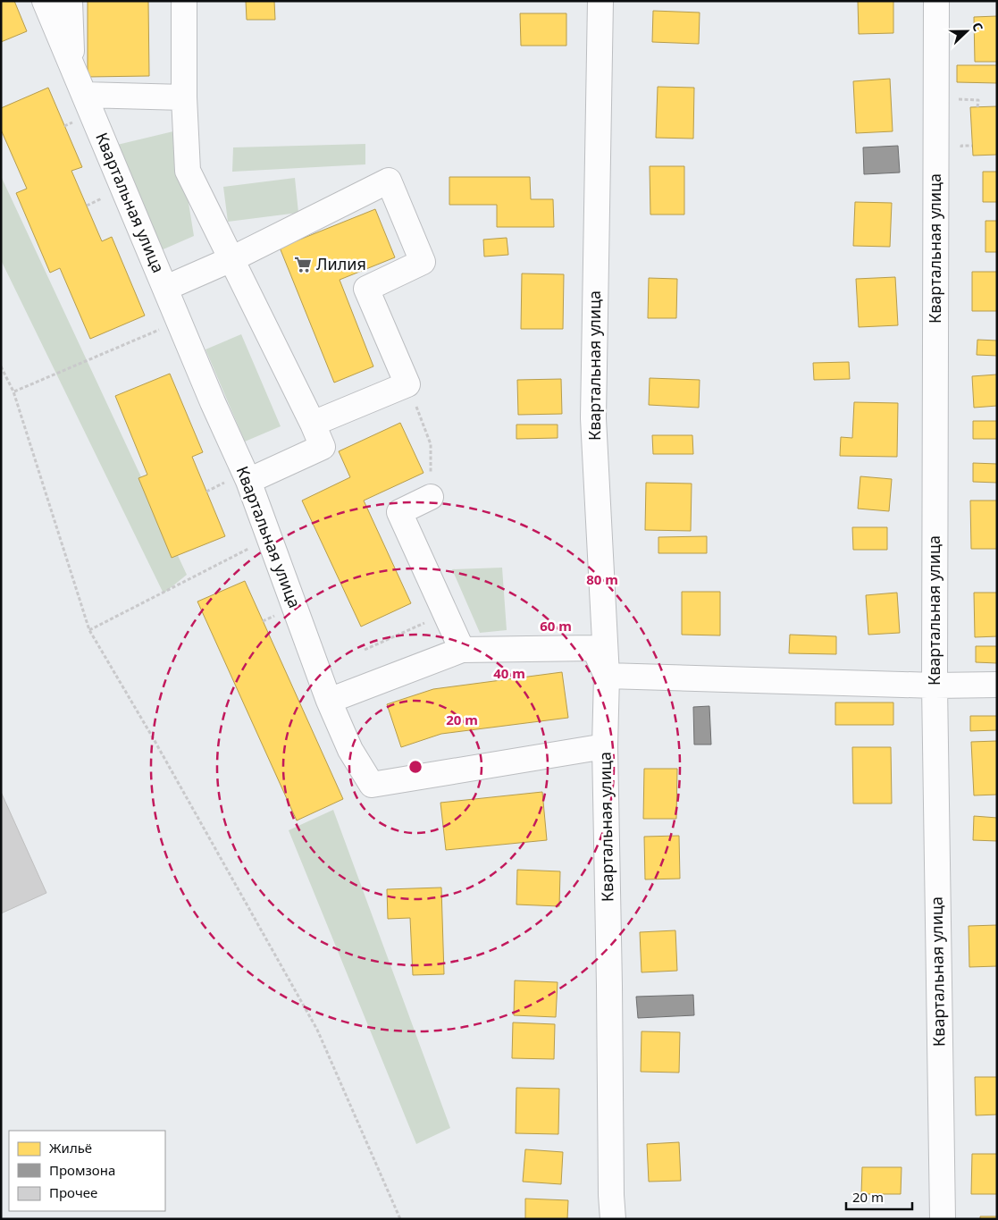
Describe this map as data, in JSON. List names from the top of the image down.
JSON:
{
  "streets": {
    "street": ["Квартальная улица"]
  },
  "places": {
    "supermarket": ["Лилия"]
  },
  "legend": ["Жильё", "Промзона", "Прочее"],
  "scale_bar": "20 m",
  "north": "right",
  "rings": [
    "80 m",
    "60 m",
    "40 m",
    "20 m"
  ]
}
